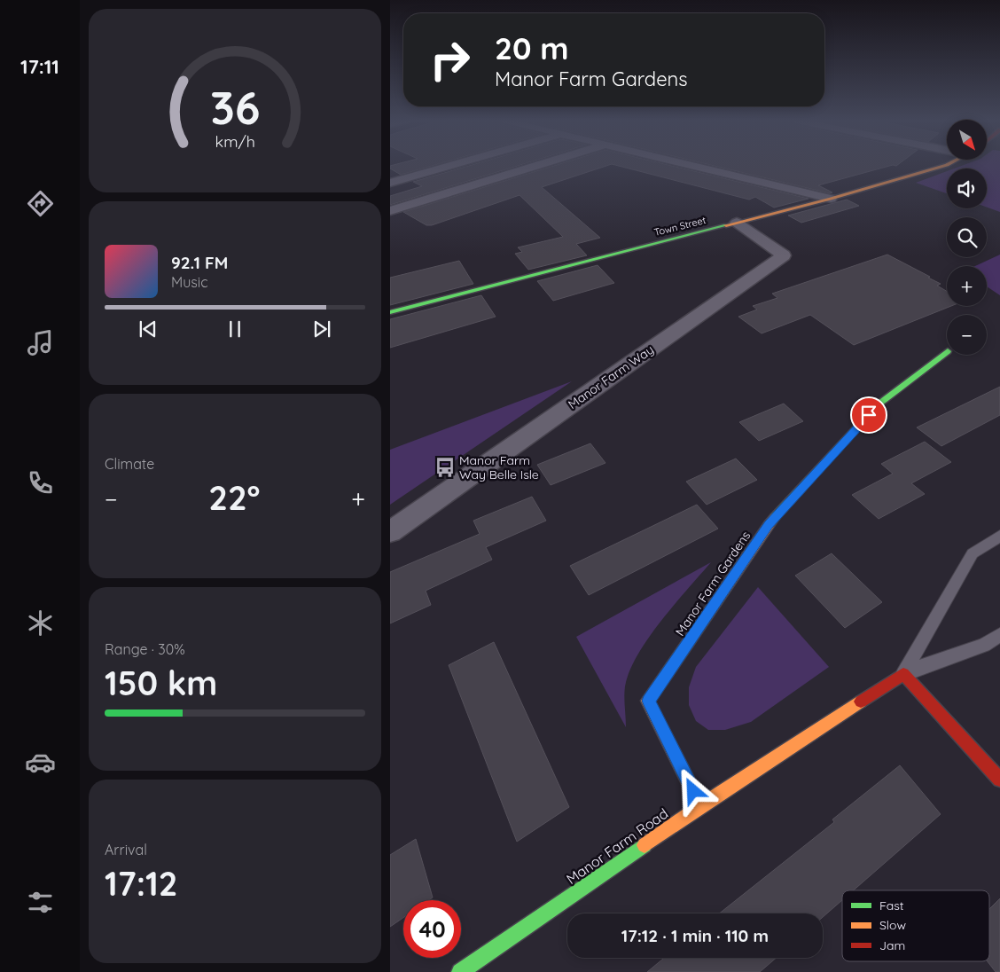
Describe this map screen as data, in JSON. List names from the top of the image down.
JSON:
{
  "streets": {
    "street": [
      "Town Street",
      "Manor Farm Way",
      "Manor Farm Gardens",
      "Manor Farm Road"
    ]
  },
  "crossings": [
    ["Town Street", "Manor Farm Way"],
    ["Manor Farm Gardens", "Manor Farm Road"]
  ],
  "places": {
    "bus stop": ["Manor Farm Way Belle Isle"]
  },
  "legend": ["Fast", "Slow", "Jam"],
  "north": "bottom right",
  "page": {
    "tabs": "17:11",
    "turn": ["20 m", "Manor Farm Gardens"],
    "map_buttons": ["+", "−"],
    "song": ["92.1 FM", "Music"],
    "tile": [
      "Climate",
      ["Range · 30%", "150 km"],
      ["Arrival", "17:12"]
    ],
    "heat": ["−", "22°", "+"],
    "limit": "40",
    "trip": "17:12 · 1 min · 110 m",
    "gauge": ["36", "km/h"]
  }
}
